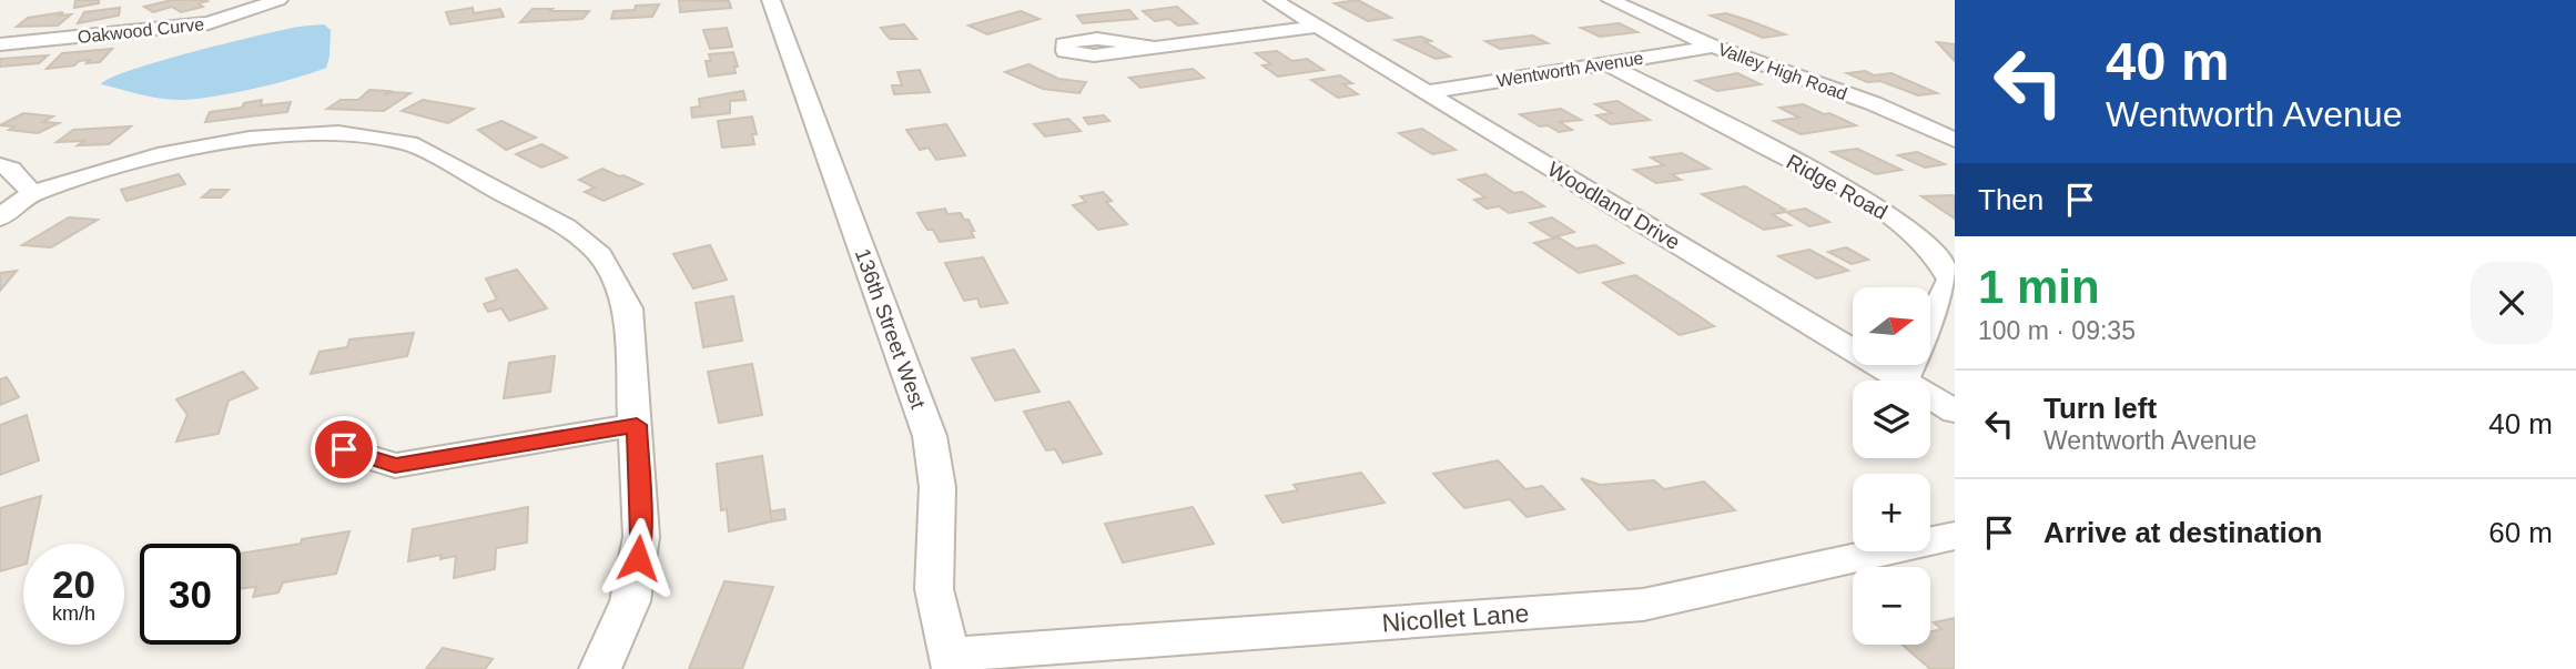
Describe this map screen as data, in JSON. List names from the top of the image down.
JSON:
{
  "streets": {
    "street": [
      "Oakwood Curve",
      "Wentworth Avenue",
      "Valley High Road",
      "Ridge Road",
      "Woodland Drive",
      "136th Street West",
      "Nicollet Lane"
    ]
  },
  "crossings": [
    ["Wentworth Avenue", "Valley High Road"],
    ["Wentworth Avenue", "Ridge Road"],
    ["Wentworth Avenue", "Woodland Drive"],
    ["Ridge Road", "Woodland Drive"],
    ["136th Street West", "Nicollet Lane"]
  ],
  "north": "right",
  "page": {
    "turn": ["40 m", "Wentworth Avenue"],
    "then": "Then",
    "heading": ["1 min", "100 m · 09:35"],
    "map_buttons": ["+", "−"],
    "list": [
      {
        "name": "Turn left",
        "note": "Wentworth Avenue",
        "value": "40 m"
      },
      {
        "name": "Arrive at destination",
        "value": "60 m"
      }
    ],
    "speed": "20 km/h",
    "limit": "30"
  }
}
